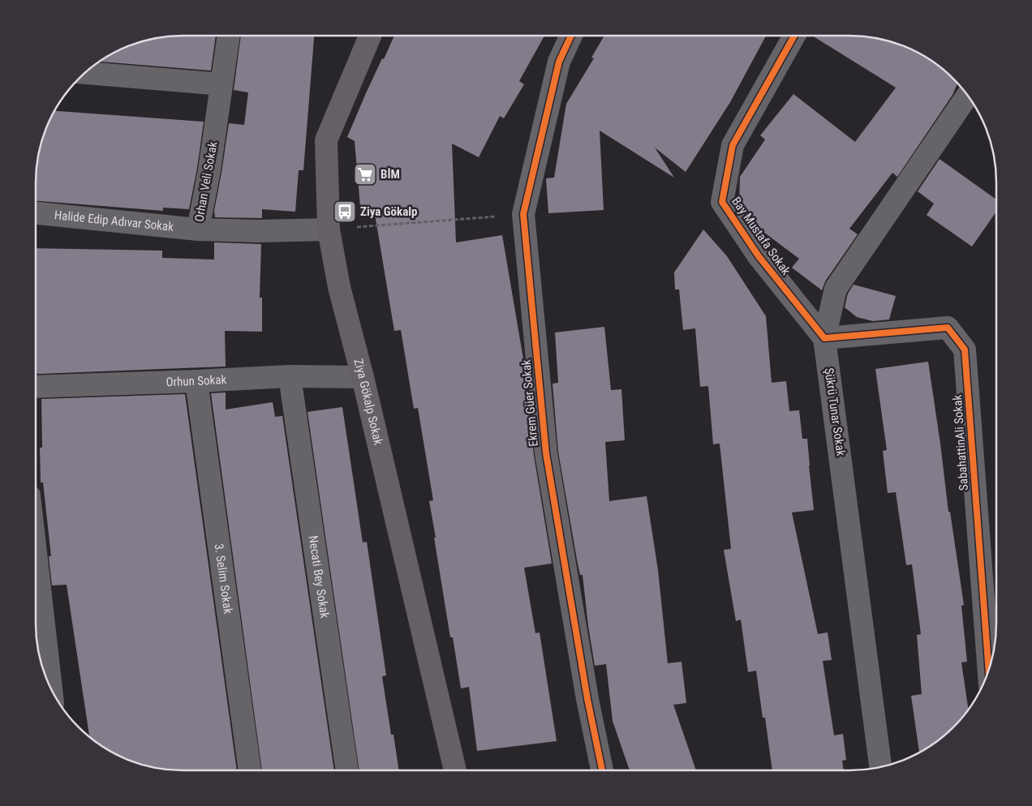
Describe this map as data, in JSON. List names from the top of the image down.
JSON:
{
  "streets": {
    "main road": ["Ziya Gökalp Sokak"],
    "street": [
      "Orhan Veli Sokak",
      "Halide Edip Adıvar Sokak",
      "Bay Mustafa Sokak",
      "Orhun Sokak",
      "Ekrem Güer Sokak",
      "Şükrü Tunar Sokak",
      "SabahattinAli Sokak",
      "Necati Bey Sokak",
      "3. Selim Sokak"
    ]
  },
  "crossings": [
    ["Orhan Veli Sokak", "Halide Edip Adıvar Sokak"],
    ["Orhan Veli Sokak", "Ziya Gökalp Sokak"],
    ["Bay Mustafa Sokak", "Şükrü Tunar Sokak"],
    ["Bay Mustafa Sokak", "SabahattinAli Sokak"],
    ["Orhun Sokak", "Ziya Gökalp Sokak"],
    ["Orhun Sokak", "Necati Bey Sokak"],
    ["Orhun Sokak", "3. Selim Sokak"],
    ["Şükrü Tunar Sokak", "SabahattinAli Sokak"]
  ],
  "places": {
    "supermarket": ["BİM"],
    "bus stop": ["Ziya Gökalp"]
  }
}
